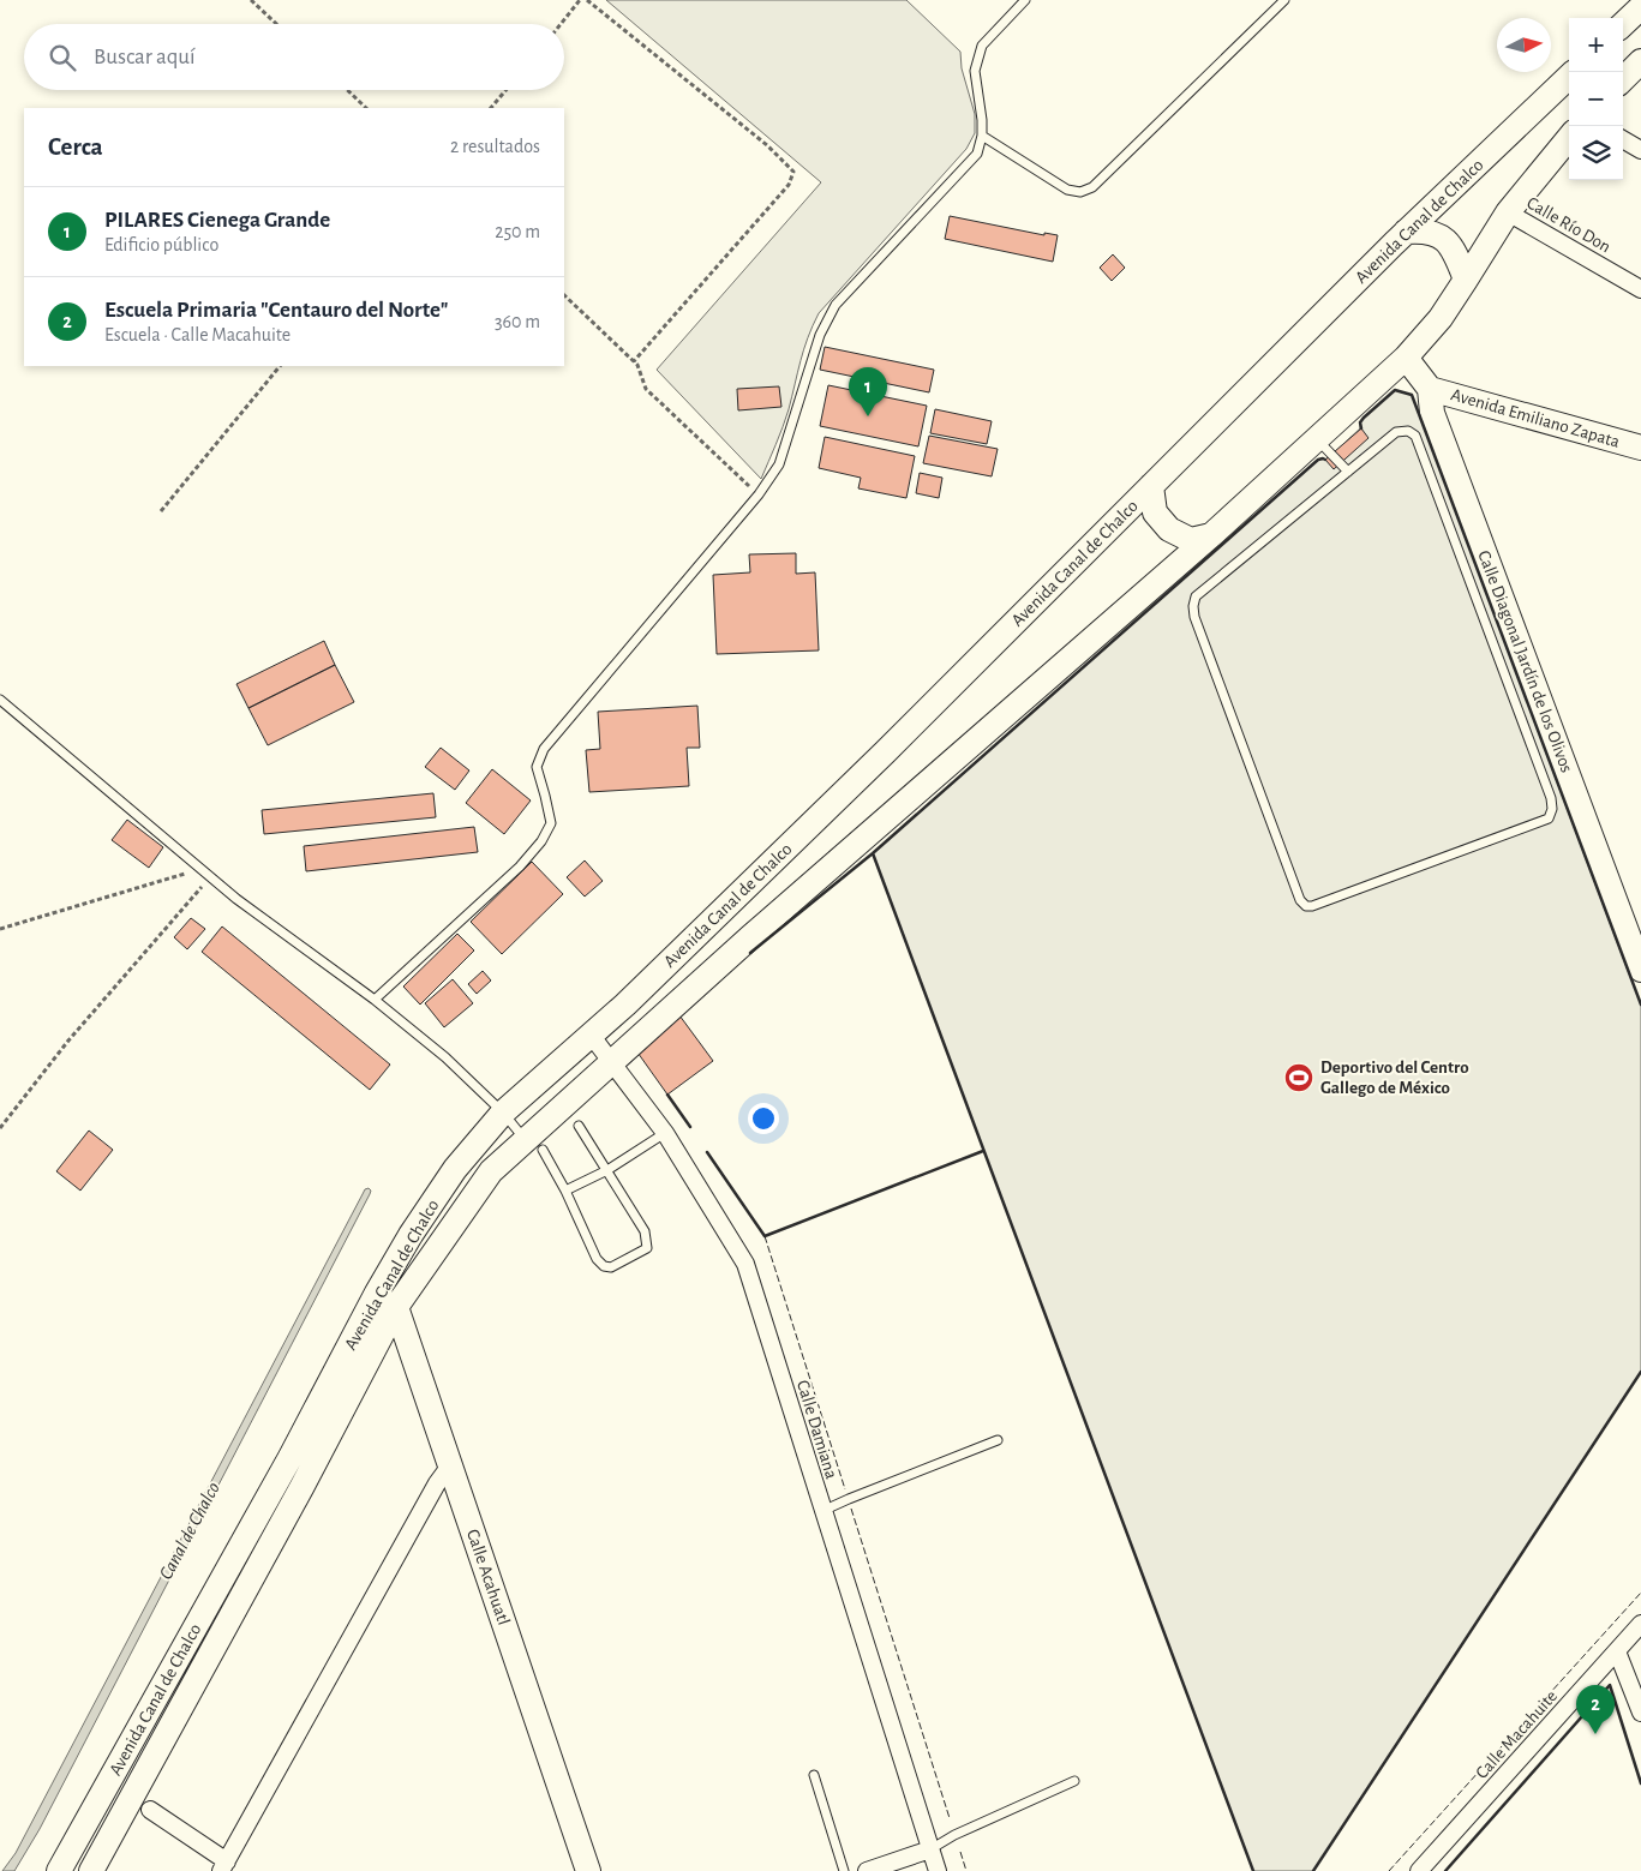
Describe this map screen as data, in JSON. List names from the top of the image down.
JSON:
{
  "streets": {
    "main road": [
      "Avenida Canal de Chalco",
      "Avenida Emiliano Zapata",
      "Calle Diagonal Jardín de los Olivos",
      "Calle Acahuatl"
    ],
    "street": ["Calle Río Don", "Calle Damiana", "Calle Macahuite"]
  },
  "crossings": [
    ["Avenida Canal de Chalco", "Calle Río Don"],
    ["Avenida Canal de Chalco", "Calle Damiana"],
    ["Avenida Canal de Chalco", "Calle Acahuatl"],
    ["Avenida Emiliano Zapata", "Calle Diagonal Jardín de los Olivos"]
  ],
  "water": ["Canal de Chalco"],
  "places": {
    "sports": ["Deportivo del Centro Gallego de México"]
  },
  "north": "right",
  "page": {
    "map_buttons": ["+", "−"],
    "search": "Buscar aquí",
    "heading": ["Cerca", "2 resultados"],
    "list": [
      {
        "mark": "1",
        "name": "PILARES Cienega Grande",
        "note": "Edificio público",
        "value": "250 m"
      },
      {
        "mark": "2",
        "name": "Escuela Primaria \"Centauro del Norte\"",
        "note": "Escuela · Calle Macahuite",
        "value": "360 m"
      }
    ],
    "pins": ["1", "2"]
  }
}
